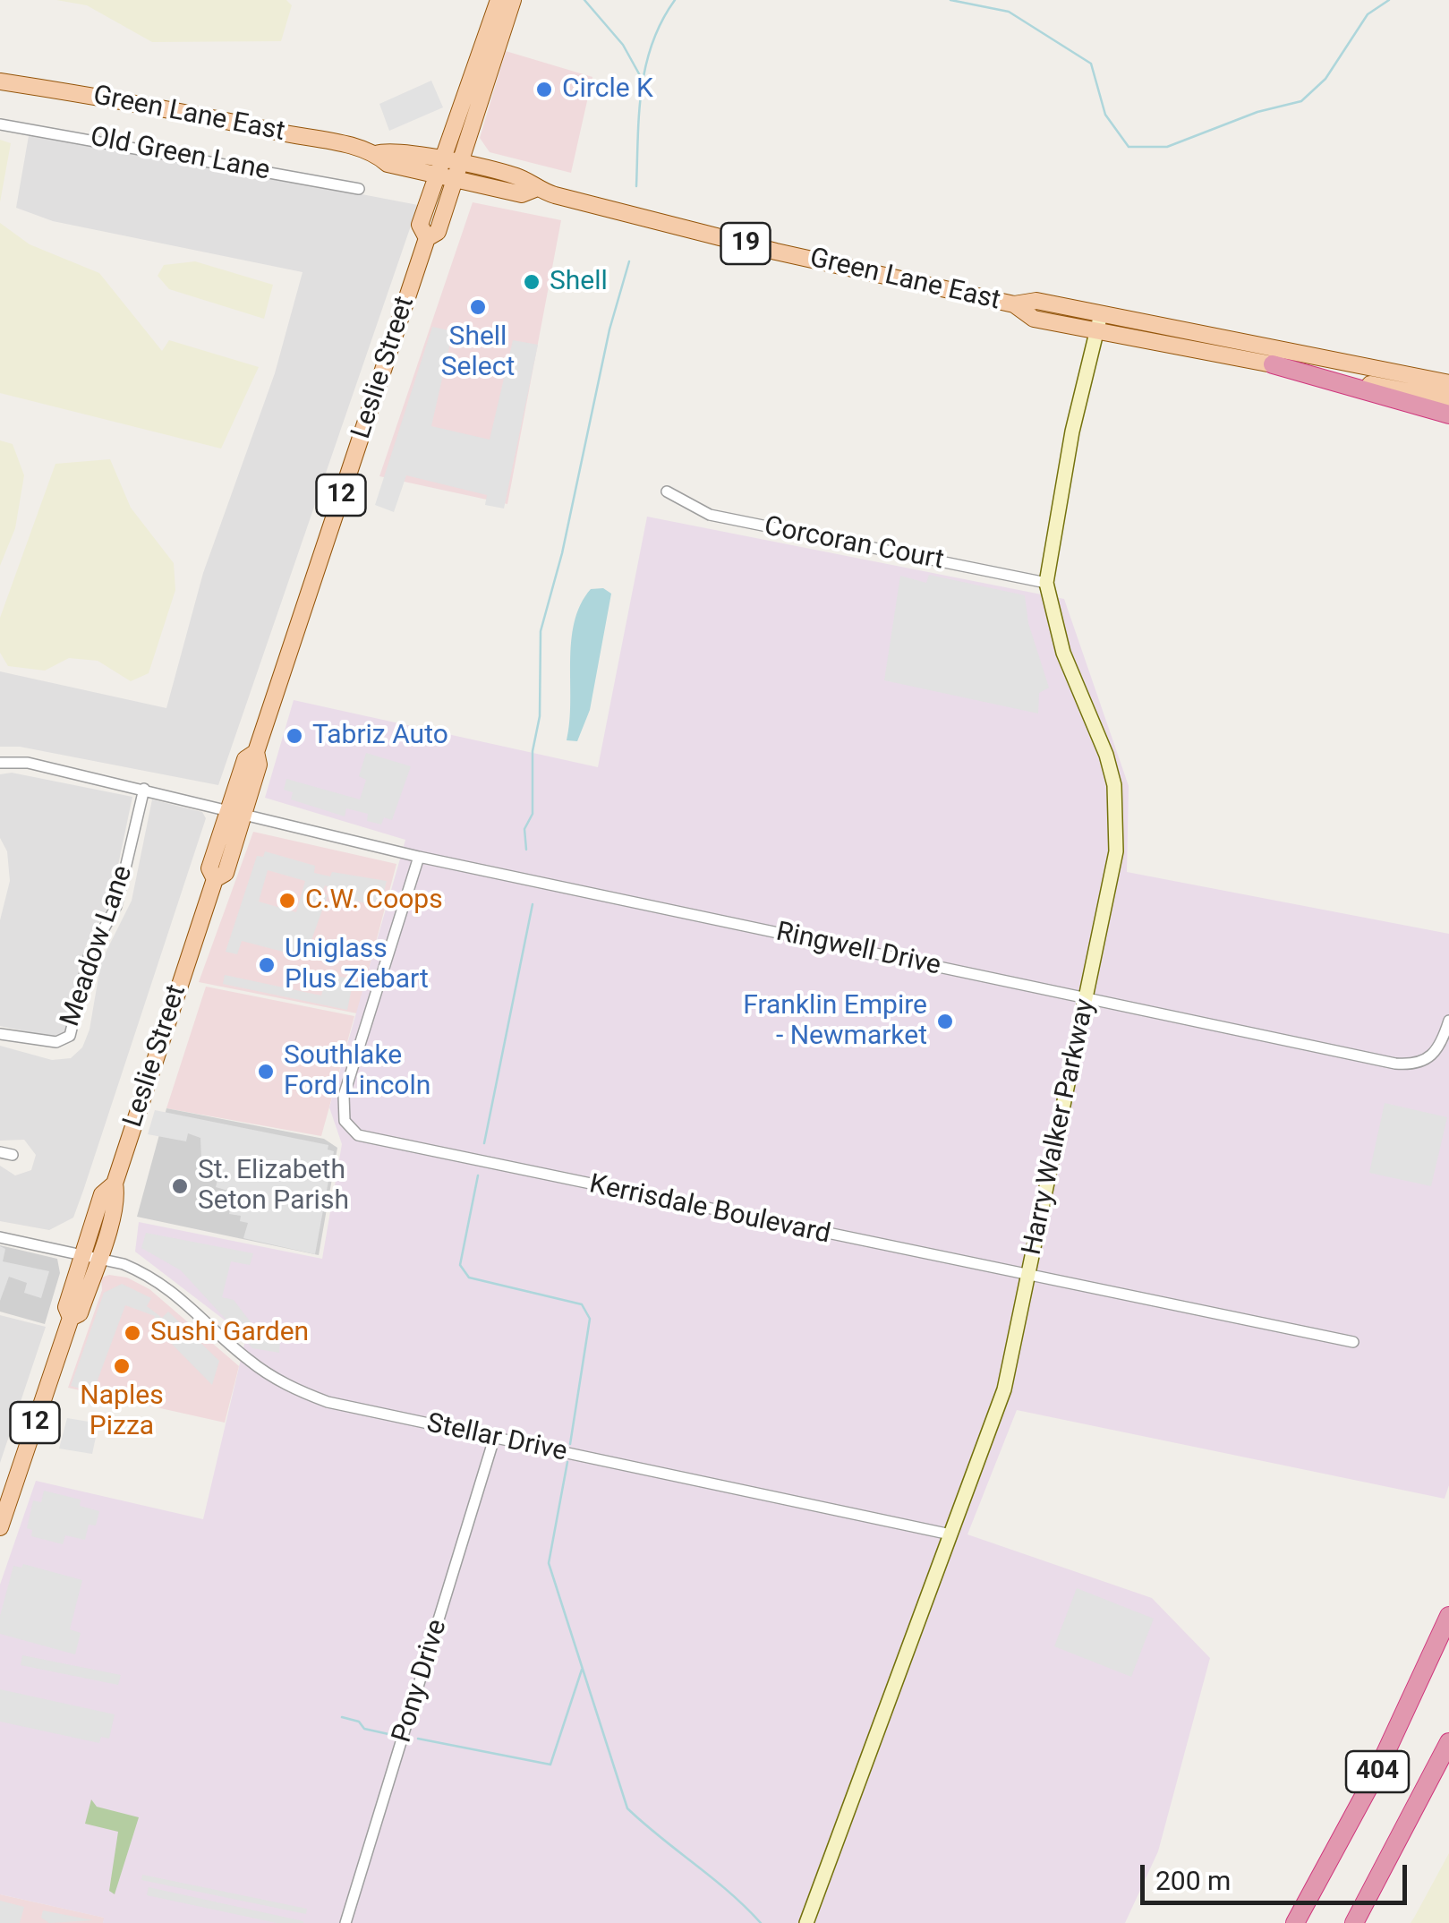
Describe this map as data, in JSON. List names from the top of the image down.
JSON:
{
  "streets": {
    "highway": ["404"],
    "main road": [
      "Green Lane East",
      "19",
      "Leslie Street",
      "12"
    ],
    "street": [
      "Old Green Lane",
      "Corcoran Court",
      "Meadow Lane",
      "Ringwell Drive",
      "Harry Walker Parkway",
      "Kerrisdale Boulevard",
      "Stellar Drive",
      "Pony Drive"
    ]
  },
  "crossings": [
    ["Green Lane East", "Leslie Street"],
    ["Green Lane East", "Harry Walker Parkway"],
    ["Leslie Street", "Ringwell Drive"],
    ["Leslie Street", "Stellar Drive"],
    ["Corcoran Court", "Harry Walker Parkway"],
    ["Meadow Lane", "Ringwell Drive"],
    ["Ringwell Drive", "Harry Walker Parkway"],
    ["Ringwell Drive", "Kerrisdale Boulevard"],
    ["Harry Walker Parkway", "Kerrisdale Boulevard"],
    ["Harry Walker Parkway", "Stellar Drive"],
    ["Stellar Drive", "Pony Drive"]
  ],
  "places": [
    "Circle K",
    "Shell",
    "Shell Select",
    "Tabriz Auto",
    "C.W. Coops",
    "Uniglass Plus Ziebart",
    "Franklin Empire - Newmarket",
    "Southlake Ford Lincoln",
    "St. Elizabeth Seton Parish",
    "Sushi Garden",
    "Naples Pizza"
  ],
  "scale_bar": "200 m"
}
